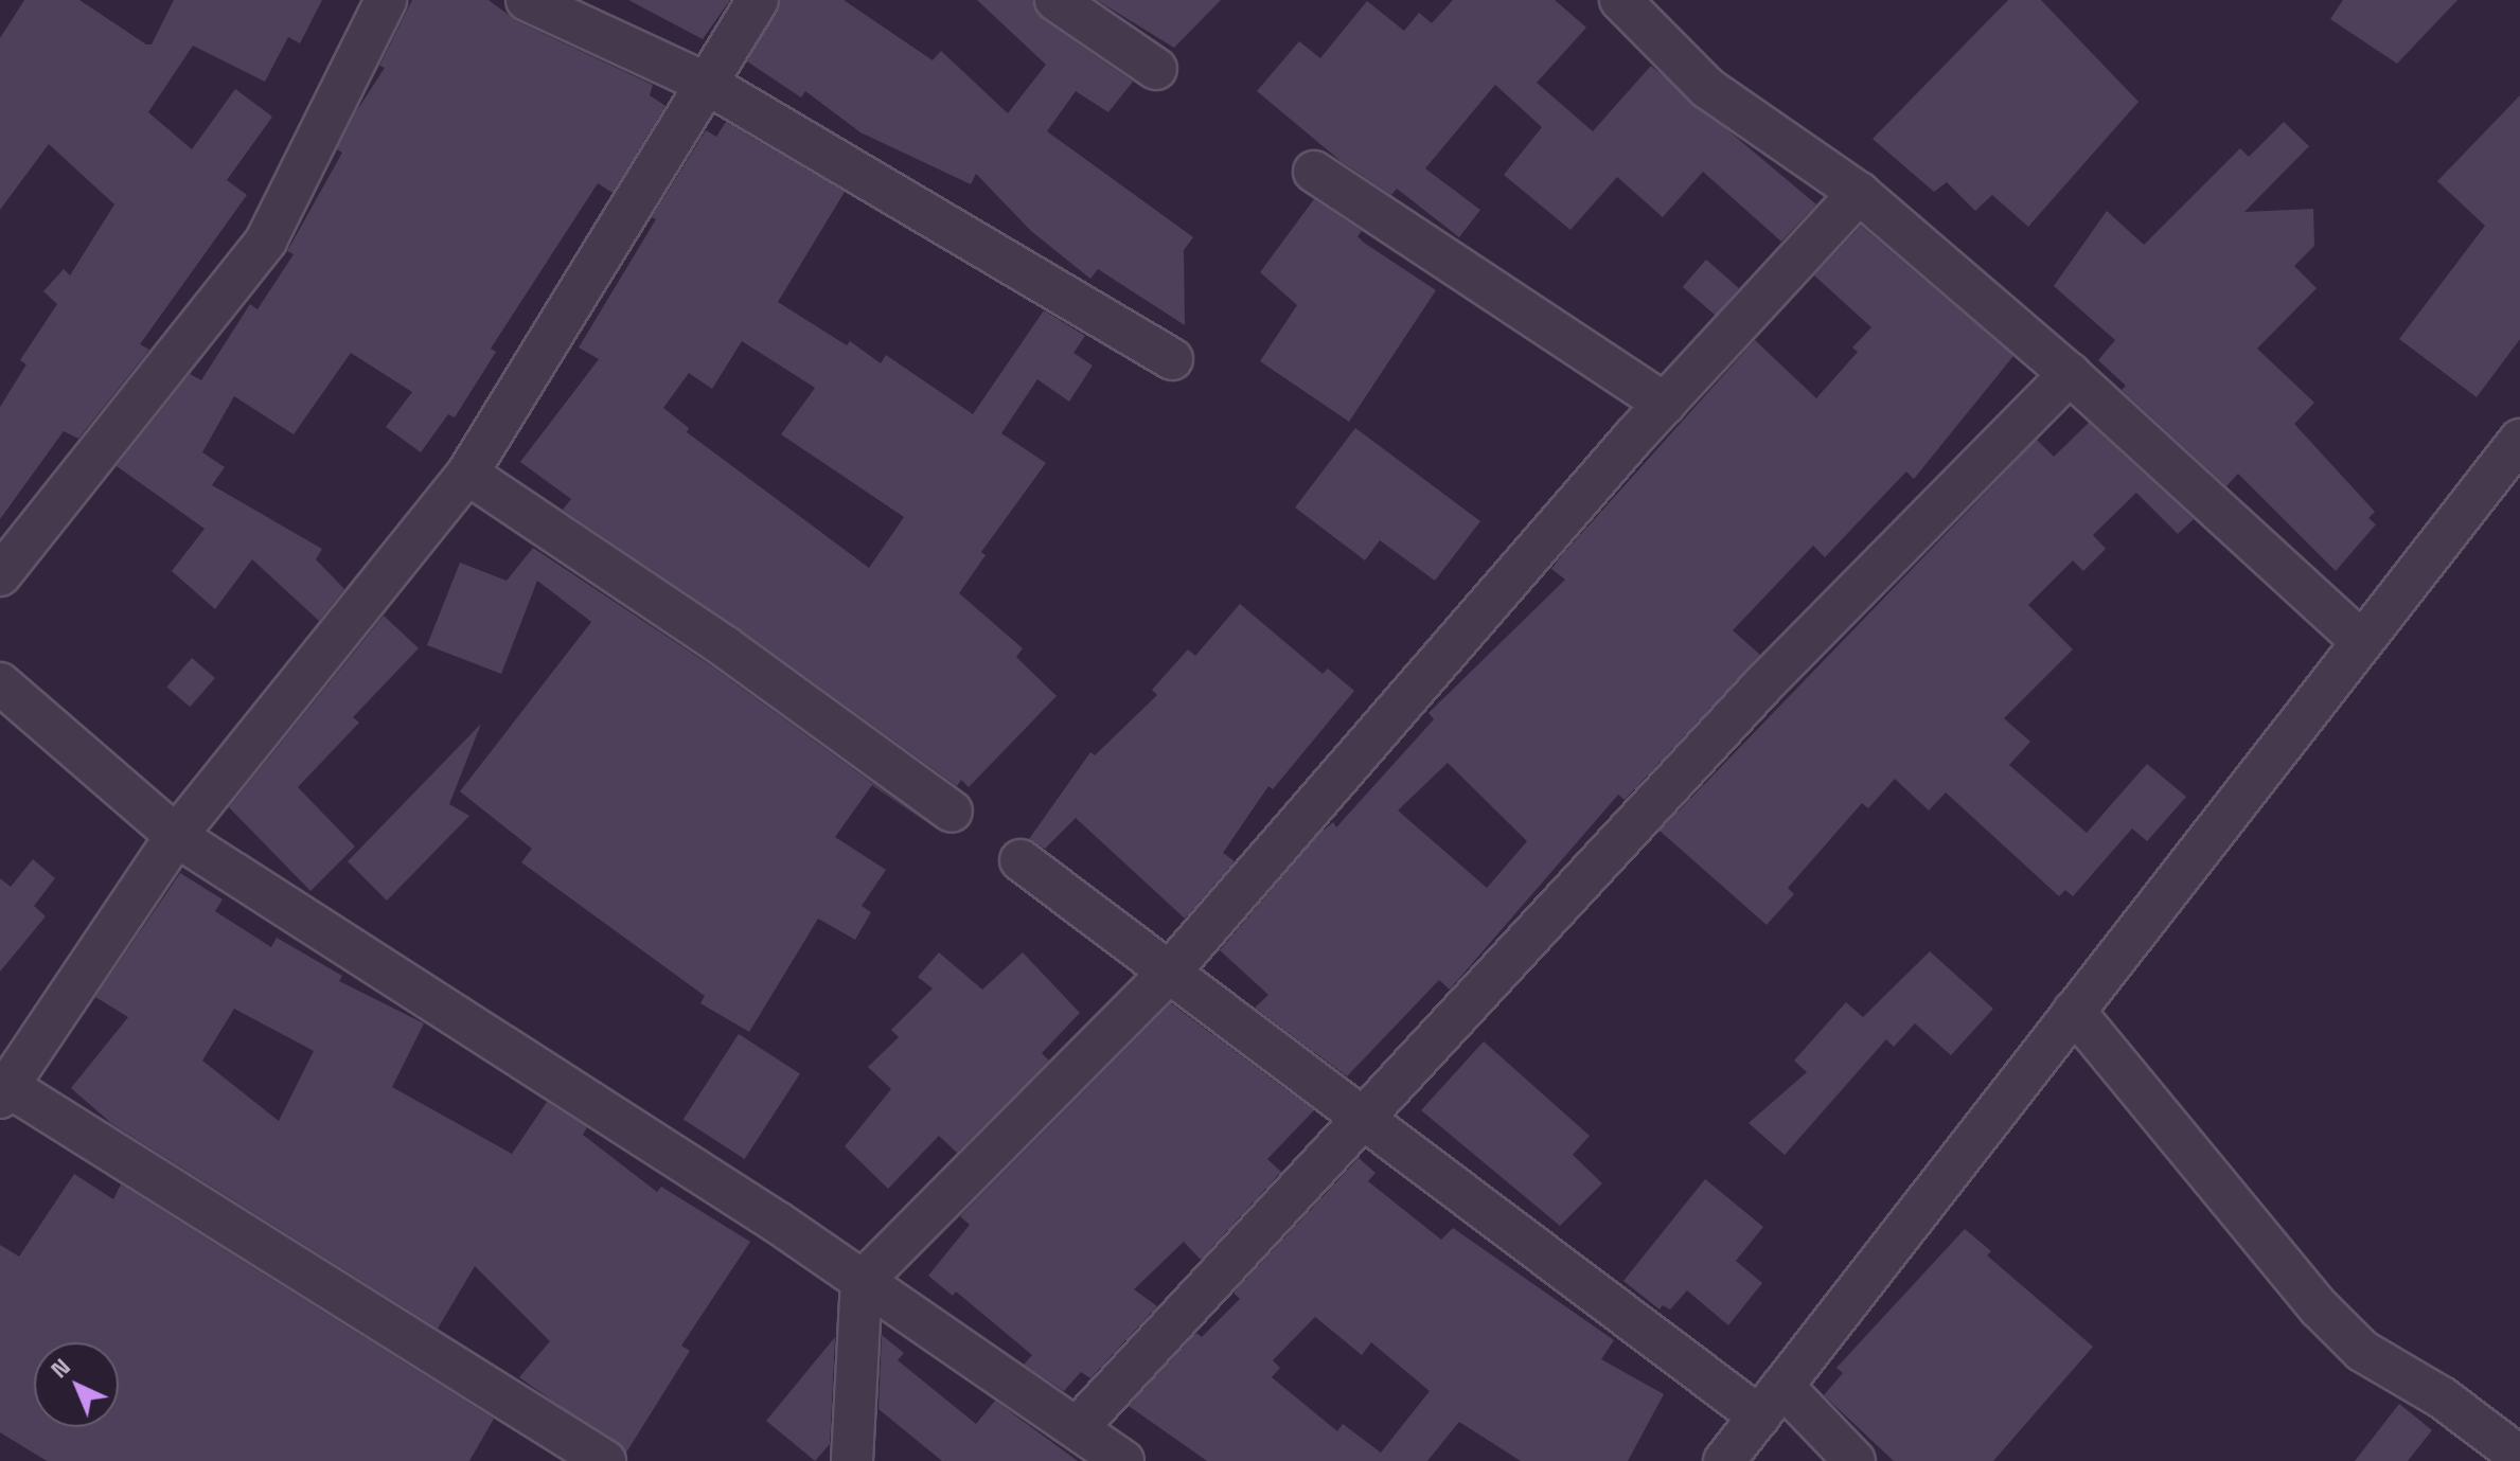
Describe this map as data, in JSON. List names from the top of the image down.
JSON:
{
  "north": "top left"
}
